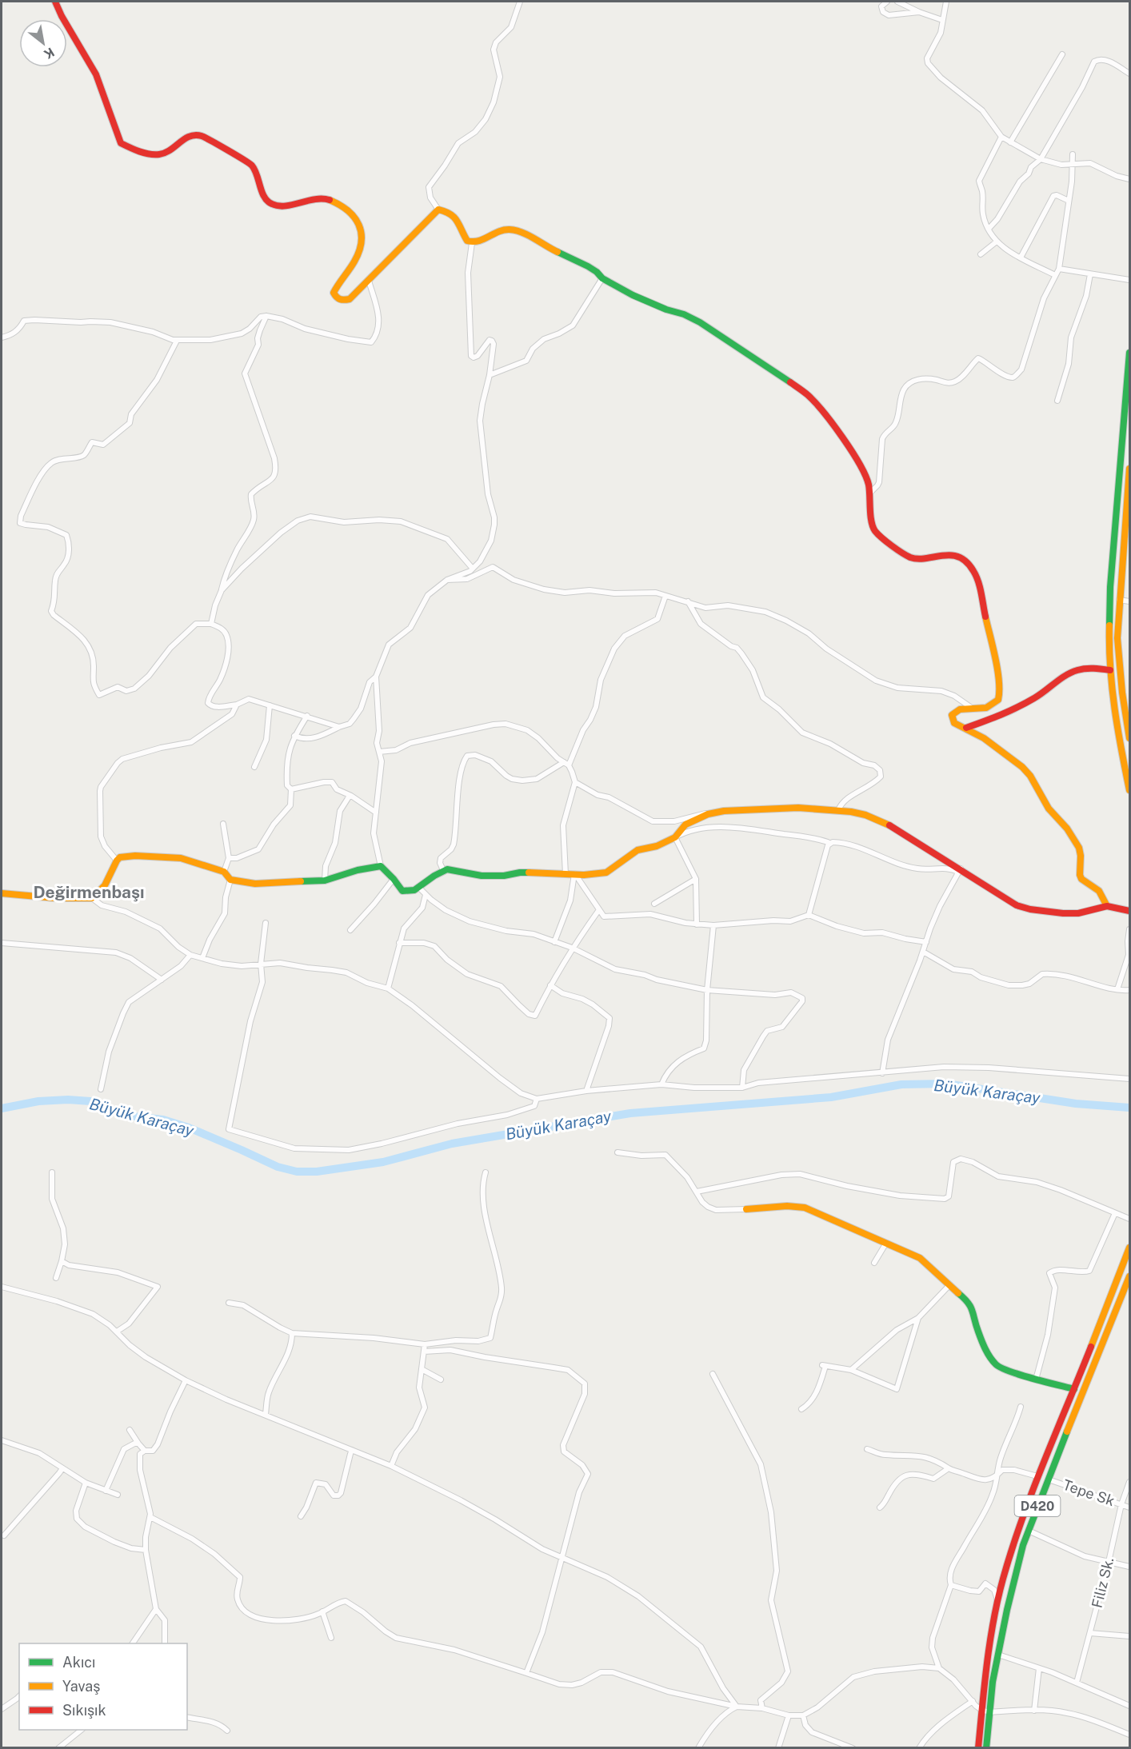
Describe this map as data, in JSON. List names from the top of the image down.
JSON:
{
  "streets": {
    "main road": ["D420"],
    "street": ["Tepe Sk", "Filiz Sk."]
  },
  "crossings": [
    ["Tepe Sk", "D420"],
    ["Tepe Sk", "Filiz Sk."]
  ],
  "districts": ["Değirmenbaşı"],
  "water": ["Büyük Karaçay"],
  "legend": ["Akıcı", "Yavaş", "Sıkışık"],
  "north": "bottom right"
}
